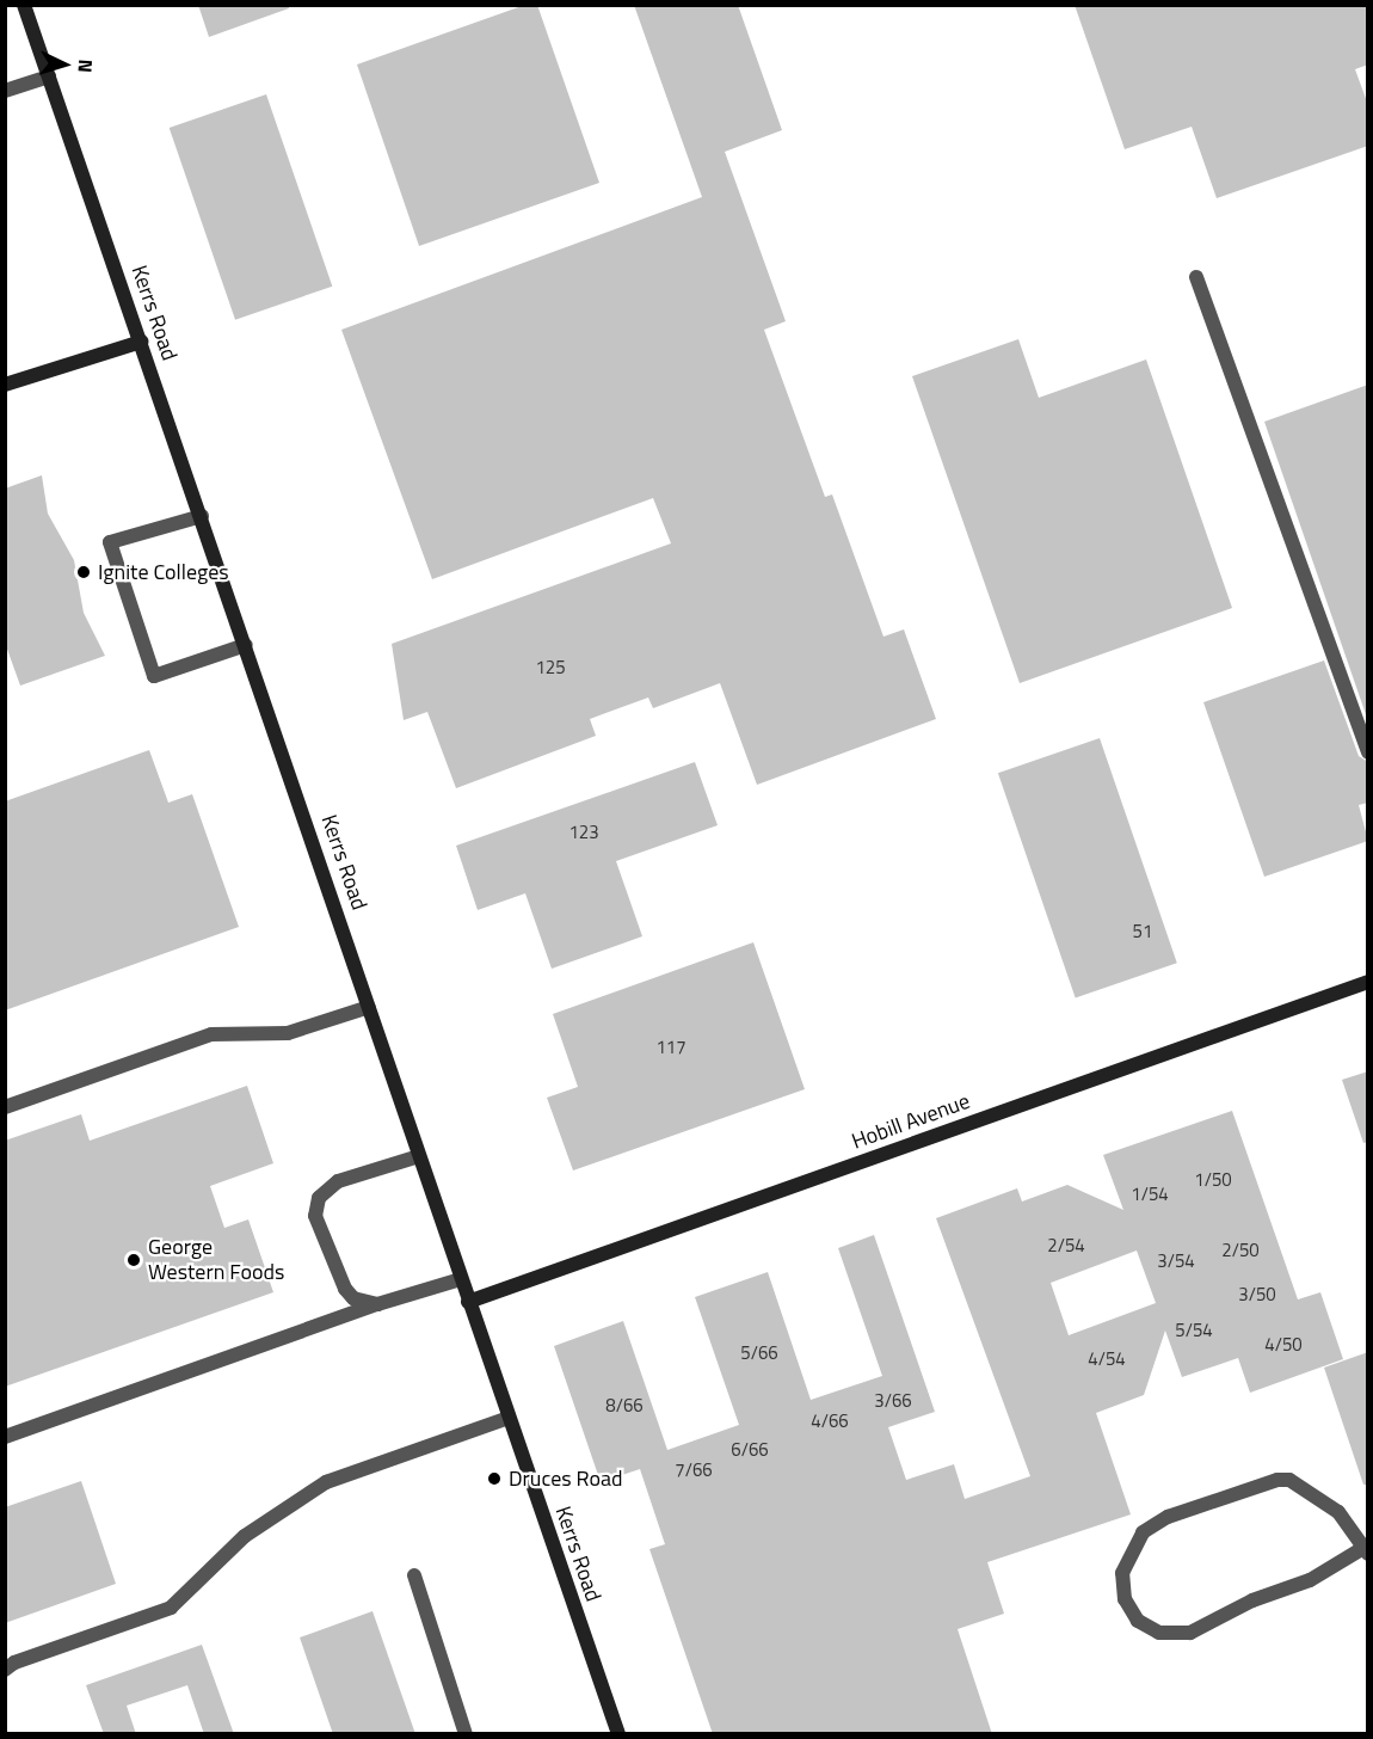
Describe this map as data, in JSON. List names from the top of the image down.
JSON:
{
  "streets": {
    "main road": ["Kerrs Road", "Hobill Avenue"]
  },
  "crossings": [
    ["Kerrs Road", "Hobill Avenue"]
  ],
  "places": ["Ignite Colleges", "George Western Foods", "Druces Road"],
  "house_numbers": [
    "125",
    "123",
    "51",
    "117",
    "1/50",
    "1/54",
    "2/54",
    "2/50",
    "3/54",
    "3/50",
    "5/54",
    "4/50",
    "5/66",
    "4/54",
    "3/66",
    "8/66",
    "4/66",
    "6/66",
    "7/66"
  ],
  "north": "right"
}
